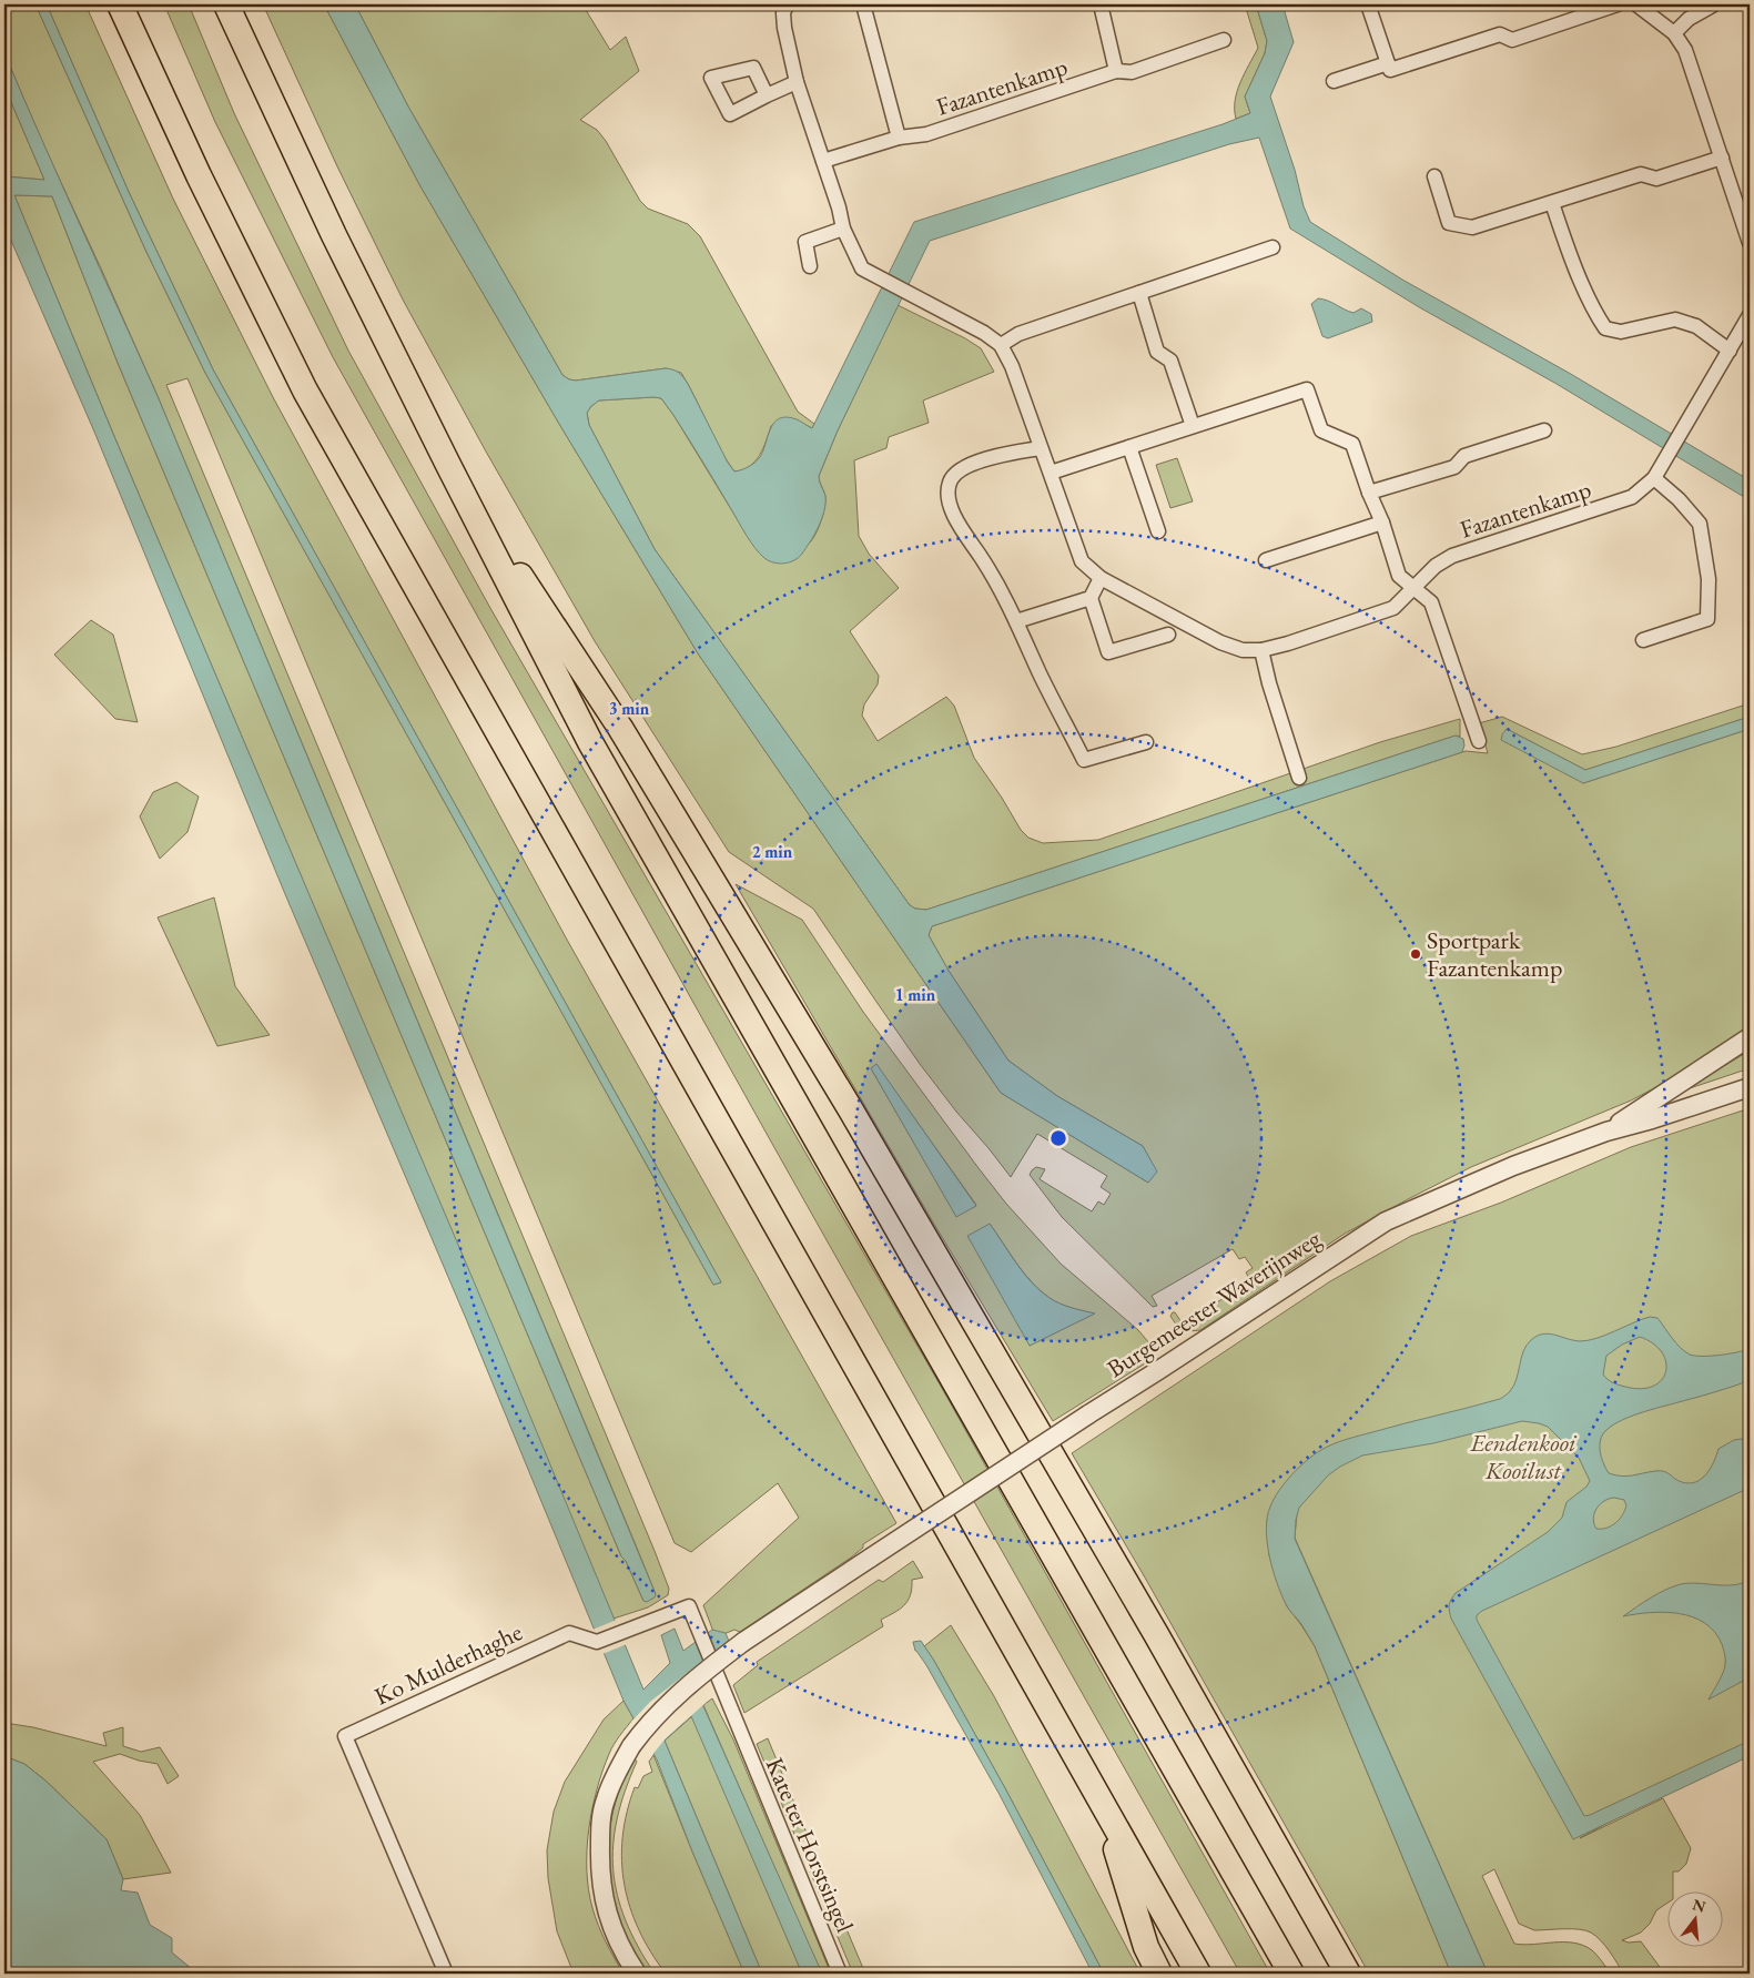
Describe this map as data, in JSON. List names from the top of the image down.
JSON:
{
  "streets": {
    "street": [
      "Fazantenkamp",
      "Burgemeester Waverijnweg",
      "Ko Mulderhaghe",
      "Kate ter Horstsingel"
    ]
  },
  "crossings": [
    ["Ko Mulderhaghe", "Kate ter Horstsingel"]
  ],
  "parks": ["Eendenkooi Kooilust"],
  "places": ["Sportpark Fazantenkamp"],
  "north": "top",
  "rings": ["3 min", "2 min", "1 min"]
}
